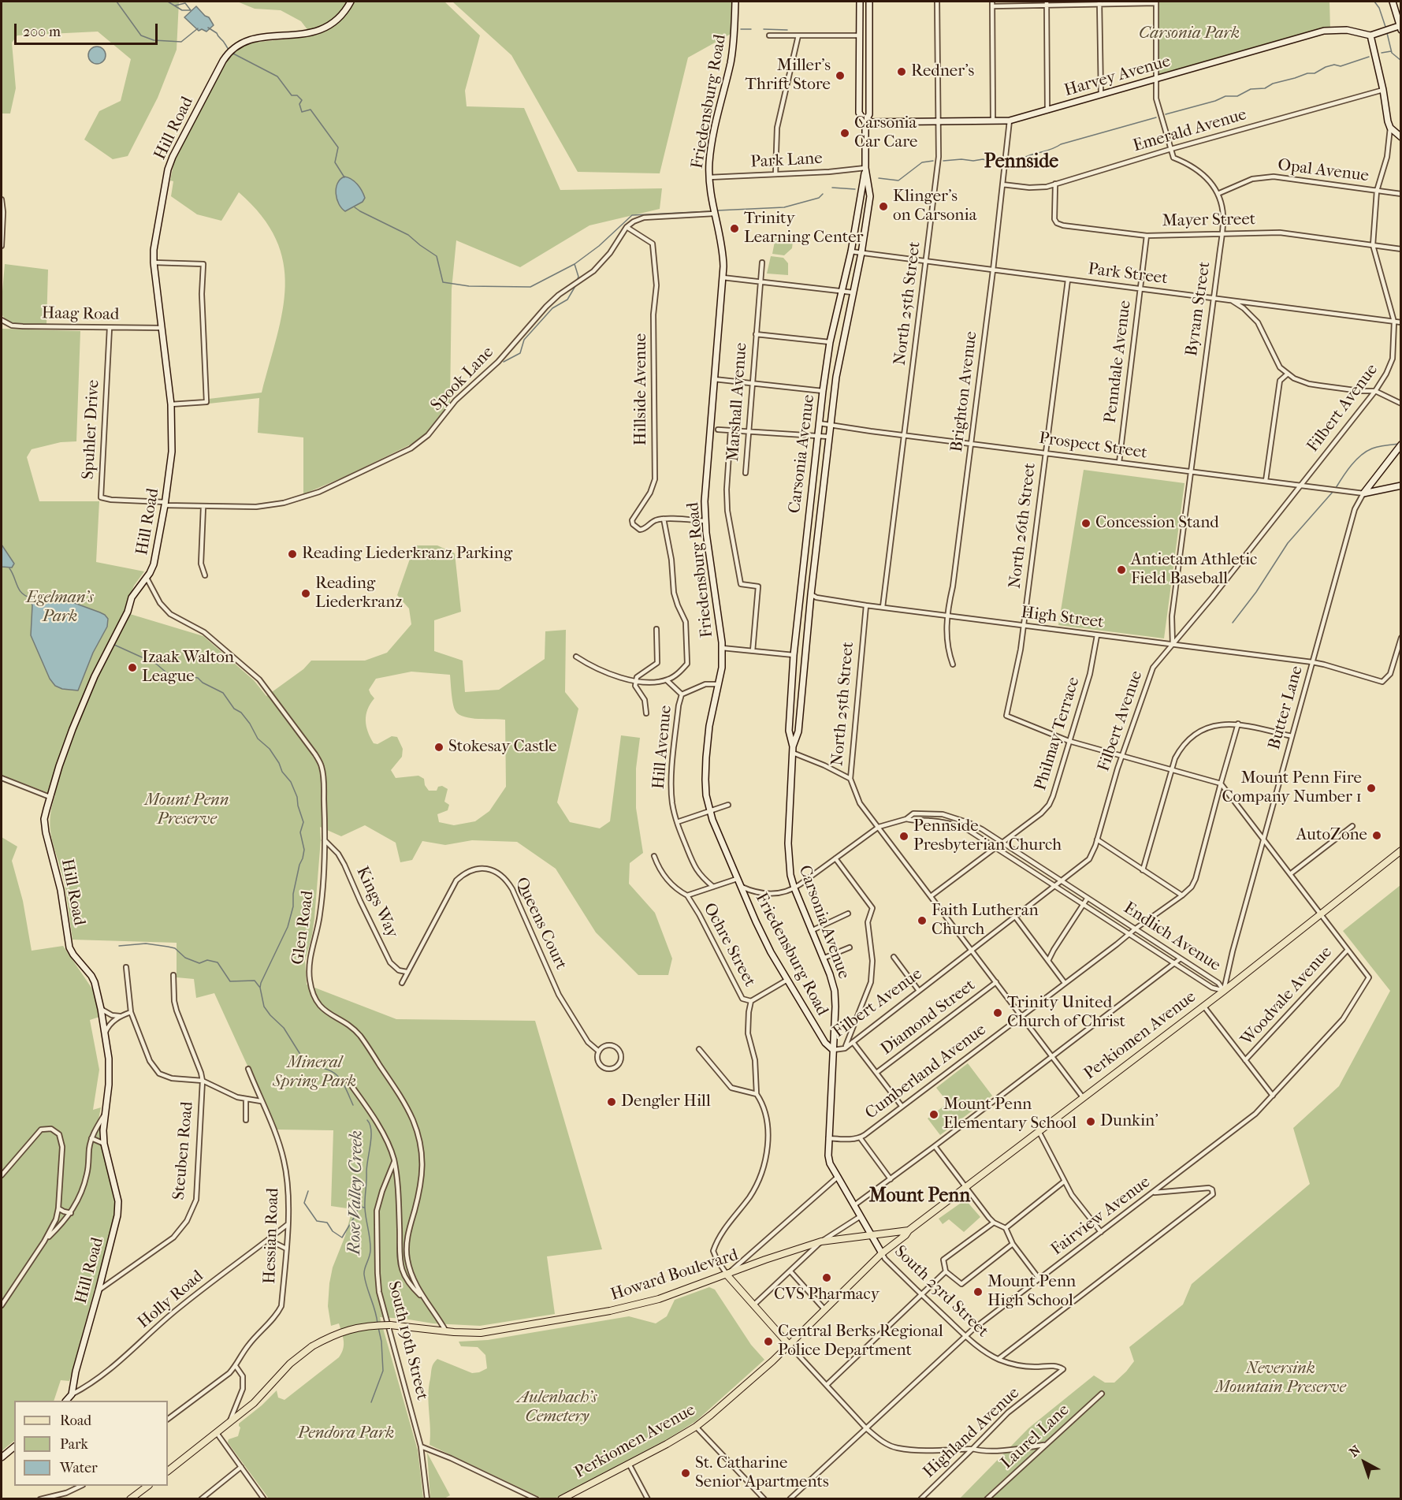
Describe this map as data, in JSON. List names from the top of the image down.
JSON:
{
  "streets": {
    "main road": ["Perkiomen Avenue", "Howard Boulevard"],
    "street": [
      "Harvey Avenue",
      "Friedensburg Road",
      "Hill Road",
      "Emerald Avenue",
      "Park Lane",
      "Opal Avenue",
      "Mayer Street",
      "Park Street",
      "North 25th Street",
      "Byram Street",
      "Haag Road",
      "Penndale Avenue",
      "Spook Lane",
      "Hillside Avenue",
      "Brighton Avenue",
      "Marshall Avenue",
      "Filbert Avenue",
      "Spuhler Drive",
      "Prospect Street",
      "Carsonia Avenue",
      "North 26th Street",
      "High Street",
      "Butter Lane",
      "Philmay Terrace",
      "Hill Avenue",
      "Kings Way",
      "Queens Court",
      "Glen Road",
      "Endlich Avenue",
      "Ochre Street",
      "Woodvale Avenue",
      "Diamond Street",
      "Cumberland Avenue",
      "Steuben Road",
      "Fairview Avenue",
      "Hessian Road",
      "South 23rd Street",
      "Holly Road",
      "South 19th Street",
      "Highland Avenue",
      "Laurel Lane"
    ]
  },
  "crossings": [
    ["Harvey Avenue", "North 25th Street"],
    ["Harvey Avenue", "Brighton Avenue"],
    ["Harvey Avenue", "Carsonia Avenue"],
    ["Friedensburg Road", "Park Lane"],
    ["Friedensburg Road", "Filbert Avenue"],
    ["Friedensburg Road", "Carsonia Avenue"],
    ["Friedensburg Road", "Endlich Avenue"],
    ["Hill Road", "Haag Road"],
    ["Hill Road", "Spook Lane"],
    ["Hill Road", "Spuhler Drive"],
    ["Hill Road", "Glen Road"],
    ["Hill Road", "Steuben Road"],
    ["Hill Road", "Holly Road"],
    ["Emerald Avenue", "Mayer Street"],
    ["Emerald Avenue", "Byram Street"],
    ["Emerald Avenue", "Brighton Avenue"],
    ["Park Lane", "Carsonia Avenue"],
    ["Opal Avenue", "Byram Street"],
    ["Opal Avenue", "Filbert Avenue"],
    ["Mayer Street", "Byram Street"],
    ["Mayer Street", "Penndale Avenue"],
    ["Mayer Street", "Filbert Avenue"],
    ["Park Street", "North 25th Street"],
    ["Park Street", "Byram Street"],
    ["Park Street", "Penndale Avenue"],
    ["Park Street", "Brighton Avenue"],
    ["Park Street", "Filbert Avenue"],
    ["Park Street", "Carsonia Avenue"],
    ["Park Street", "North 26th Street"],
    ["North 25th Street", "Filbert Avenue"],
    ["North 25th Street", "Prospect Street"],
    ["North 25th Street", "High Street"],
    ["North 25th Street", "Philmay Terrace"],
    ["North 25th Street", "Endlich Avenue"],
    ["North 25th Street", "Diamond Street"],
    ["North 25th Street", "Perkiomen Avenue"],
    ["North 25th Street", "Cumberland Avenue"],
    ["Byram Street", "Filbert Avenue"],
    ["Byram Street", "Prospect Street"],
    ["Byram Street", "High Street"],
    ["Haag Road", "Spuhler Drive"],
    ["Penndale Avenue", "Prospect Street"],
    ["Spook Lane", "Hillside Avenue"],
    ["Spook Lane", "Spuhler Drive"],
    ["Brighton Avenue", "Prospect Street"],
    ["Brighton Avenue", "High Street"],
    ["Filbert Avenue", "Prospect Street"],
    ["Filbert Avenue", "Carsonia Avenue"],
    ["Filbert Avenue", "High Street"],
    ["Filbert Avenue", "Endlich Avenue"],
    ["Prospect Street", "Carsonia Avenue"],
    ["Prospect Street", "North 26th Street"],
    ["Prospect Street", "Butter Lane"],
    ["Carsonia Avenue", "High Street"],
    ["Carsonia Avenue", "Endlich Avenue"],
    ["Carsonia Avenue", "Perkiomen Avenue"],
    ["Carsonia Avenue", "Cumberland Avenue"],
    ["Carsonia Avenue", "Howard Boulevard"],
    ["Carsonia Avenue", "South 23rd Street"],
    ["North 26th Street", "High Street"],
    ["North 26th Street", "Philmay Terrace"],
    ["High Street", "Butter Lane"],
    ["High Street", "Philmay Terrace"],
    ["Butter Lane", "Endlich Avenue"],
    ["Butter Lane", "Perkiomen Avenue"],
    ["Philmay Terrace", "Endlich Avenue"],
    ["Kings Way", "Queens Court"],
    ["Kings Way", "Glen Road"],
    ["Glen Road", "Howard Boulevard"],
    ["Endlich Avenue", "Perkiomen Avenue"],
    ["Endlich Avenue", "Cumberland Avenue"],
    ["Woodvale Avenue", "Fairview Avenue"],
    ["Perkiomen Avenue", "Howard Boulevard"],
    ["Perkiomen Avenue", "South 23rd Street"],
    ["Fairview Avenue", "South 23rd Street"],
    ["Hessian Road", "Holly Road"],
    ["South 23rd Street", "Highland Avenue"]
  ],
  "districts": ["Pennside", "Mount Penn"],
  "water": ["Rose Valley Creek"],
  "parks": [
    "Carsonia Park",
    "Egelman's Park",
    "Mount Penn Preserve",
    "Mineral Spring Park",
    "Neversink Mountain Preserve",
    "Aulenbach's Cemetery",
    "Pendora Park"
  ],
  "places": [
    "Redner's",
    "Miller's Thrift Store",
    "Carsonia Car Care",
    "Klinger's on Carsonia",
    "Trinity Learning Center",
    "Concession Stand",
    "Reading Liederkranz Parking",
    "Antietam Athletic Field Baseball",
    "Reading Liederkranz",
    "Izaak Walton League",
    "Stokesay Castle",
    "Mount Penn Fire Company Number 1",
    "AutoZone",
    "Pennside Presbyterian Church",
    "Faith Lutheran Church",
    "Trinity United Church of Christ",
    "Dengler Hill",
    "Mount Penn Elementary School",
    "Dunkin'",
    "CVS Pharmacy",
    "Mount Penn High School",
    "Central Berks Regional Police Department",
    "St. Catharine Senior Apartments"
  ],
  "legend": ["Road", "Park", "Water"],
  "scale_bar": "200 m",
  "north": "top left"
}
